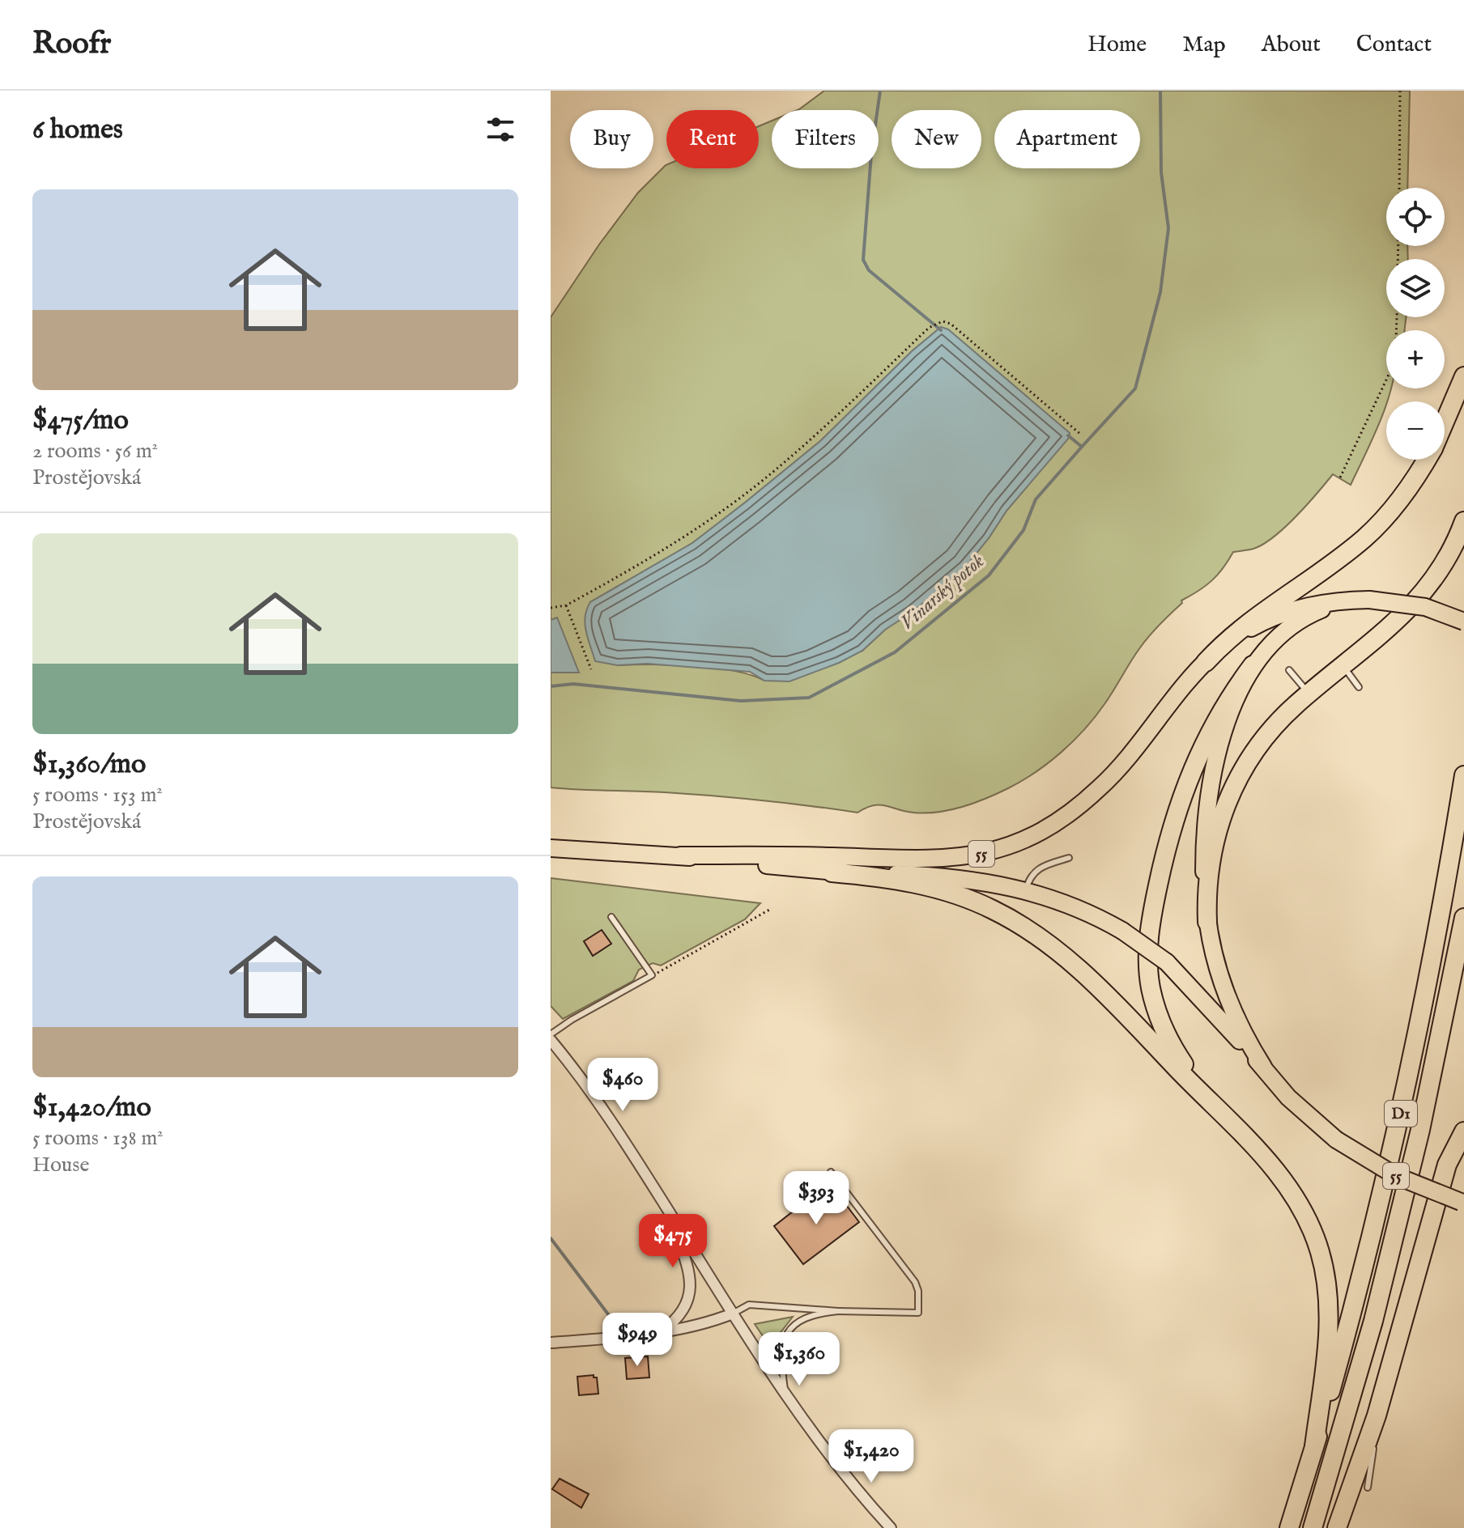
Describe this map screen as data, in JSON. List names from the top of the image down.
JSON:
{
  "streets": {
    "highway": ["D1"],
    "main road": ["55"]
  },
  "water": ["Vinarský potok"],
  "page": {
    "header": "Roofr",
    "nav": [
      "Home",
      "Map",
      "About",
      "Contact"
    ],
    "heading": "6 homes",
    "chip": [
      "Buy",
      "Rent",
      "Filters",
      "New",
      "Apartment"
    ],
    "list": [
      {
        "name": "$475/mo",
        "note": "2 rooms · 56 m² · Prostějovská"
      },
      {
        "name": "$1,360/mo",
        "note": "5 rooms · 153 m² · Prostějovská"
      },
      {
        "name": "$1,420/mo",
        "note": "5 rooms · 138 m² · House"
      }
    ],
    "map_buttons": ["+", "−"],
    "price": [
      "$460",
      "$393",
      "$475",
      "$949",
      "$1,360",
      "$1,420"
    ]
  }
}
